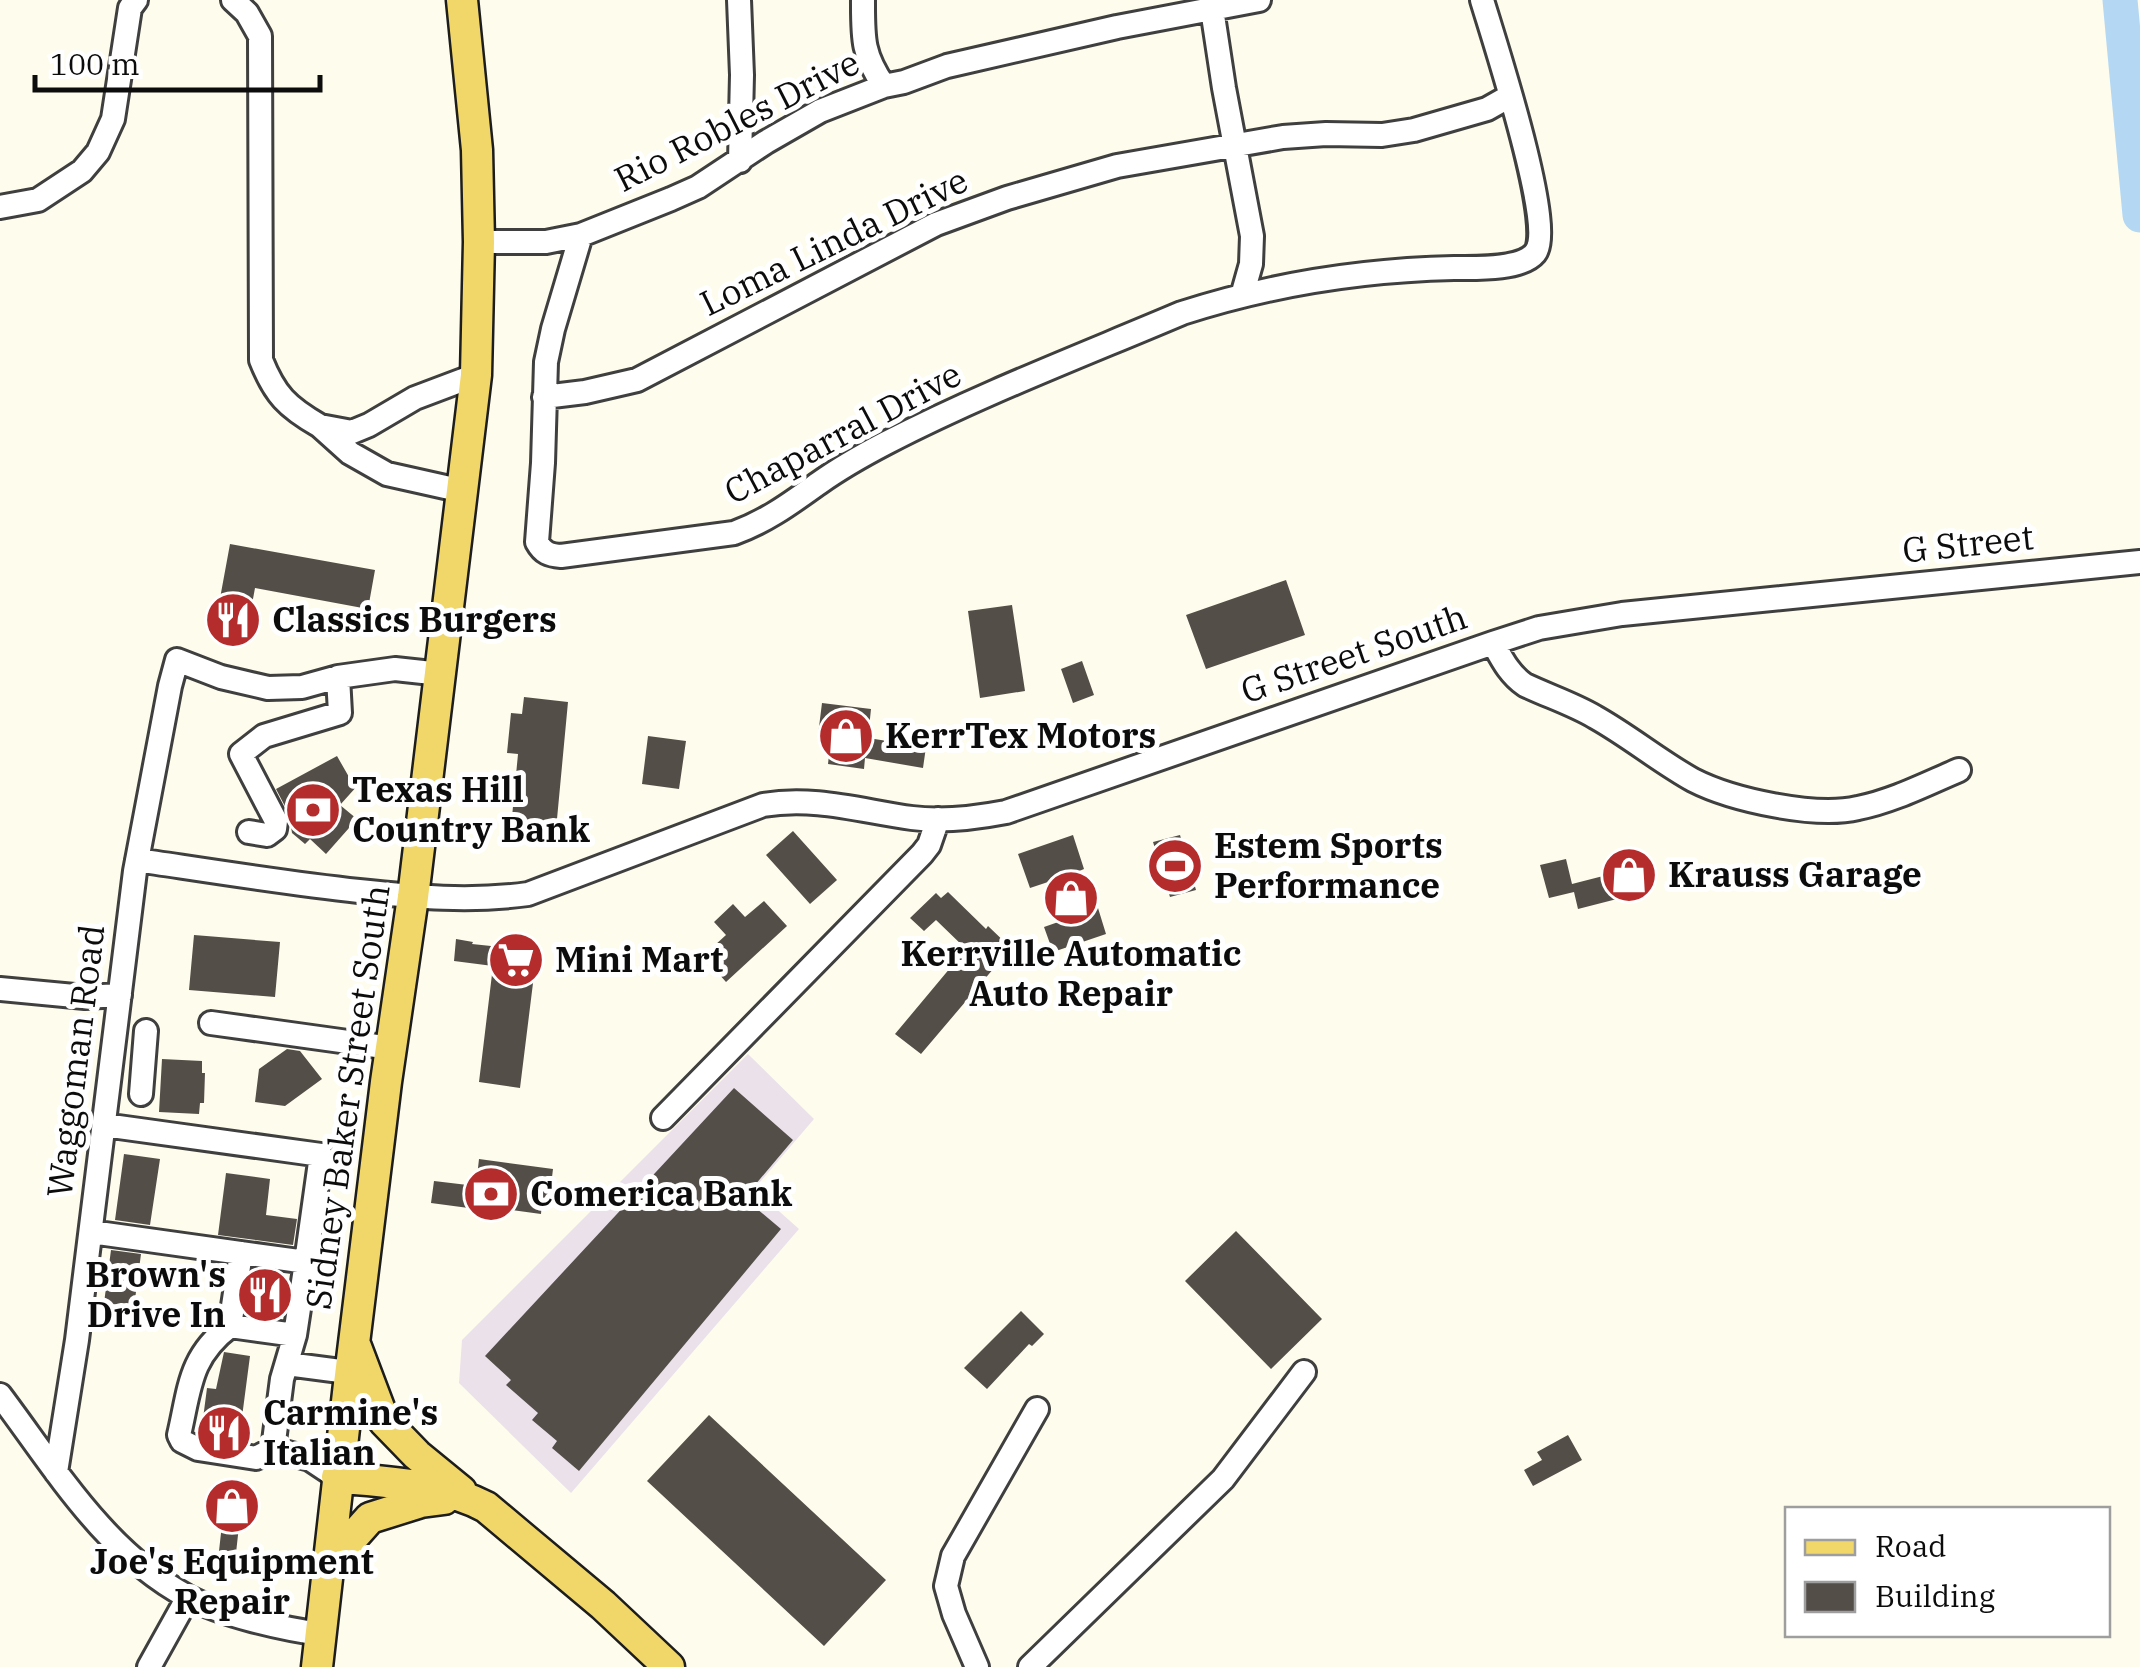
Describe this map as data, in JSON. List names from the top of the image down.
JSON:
{
  "streets": {
    "main road": ["Sidney Baker Street South"],
    "street": [
      "Rio Robles Drive",
      "Loma Linda Drive",
      "Chaparral Drive",
      "G Street",
      "G Street South",
      "Waggoman Road"
    ]
  },
  "crossings": [
    ["Rio Robles Drive", "Chaparral Drive"],
    ["Rio Robles Drive", "Sidney Baker Street South"],
    ["Loma Linda Drive", "Chaparral Drive"],
    ["G Street", "G Street South"],
    ["G Street South", "Waggoman Road"],
    ["G Street South", "Sidney Baker Street South"]
  ],
  "places": {
    "restaurant": ["Classics Burgers", "Brown's Drive In", "Carmine's Italian"],
    "shop": [
      "KerrTex Motors",
      "Krauss Garage",
      "Kerrville Automatic Auto Repair",
      "Joe's Equipment Repair"
    ],
    "bank": ["Texas Hill Country Bank", "Comerica Bank"],
    "sports": ["Estem Sports Performance"],
    "supermarket": ["Mini Mart"]
  },
  "legend": ["Road", "Building"],
  "scale_bar": "100 m"
}
